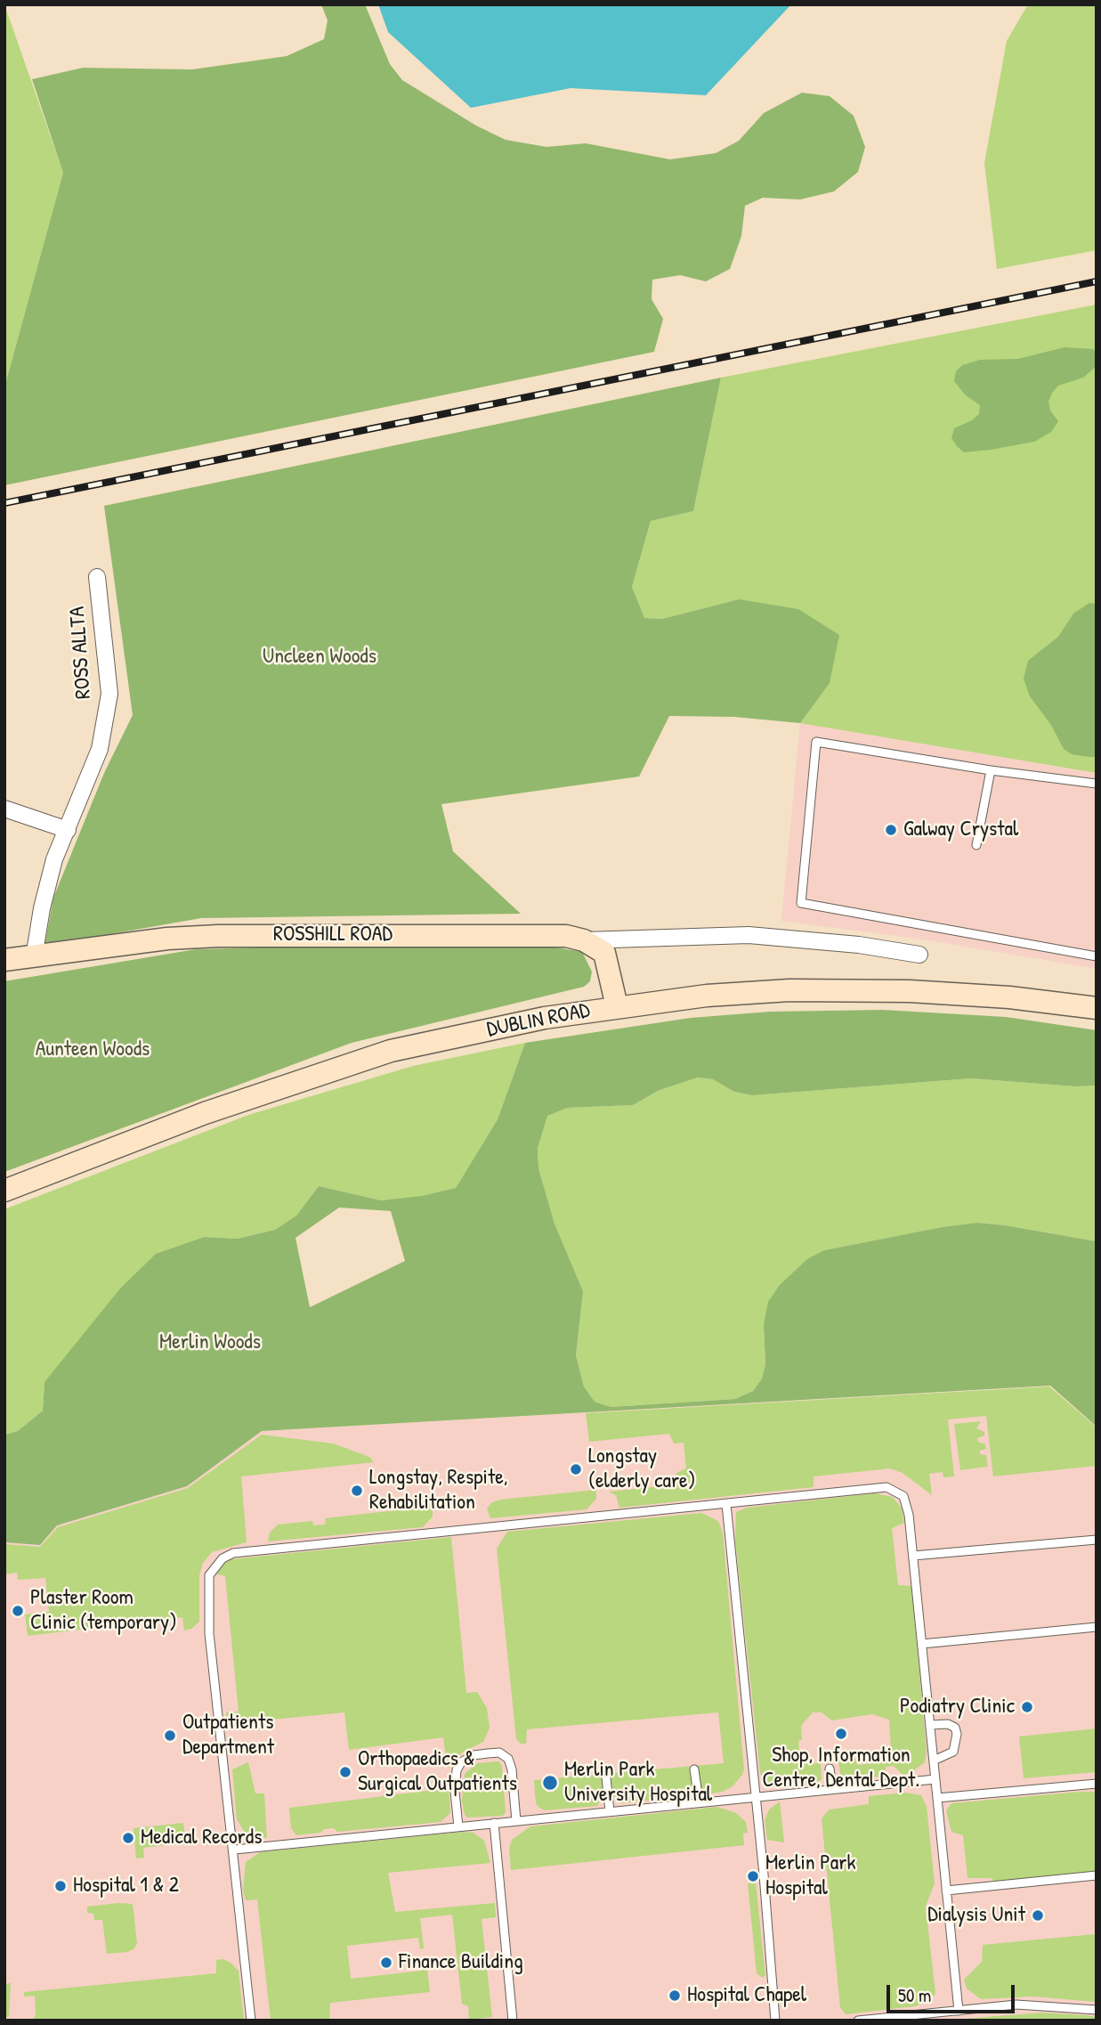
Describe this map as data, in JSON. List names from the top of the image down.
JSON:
{
  "streets": {
    "main road": ["ROSSHILL ROAD", "DUBLIN ROAD"],
    "street": ["ROSS ALLTA"]
  },
  "crossings": [
    ["ROSS ALLTA", "ROSSHILL ROAD"]
  ],
  "parks": ["Uncleen Woods", "Aunteen Woods", "Merlin Woods"],
  "places": [
    "Galway Crystal",
    "Longstay (elderly care)",
    "Longstay, Respite, Rehabilitation",
    "Plaster Room Clinic (temporary)",
    "Podiatry Clinic",
    "Shop, Information Centre, Dental Dept.",
    "Outpatients Department",
    "Orthopaedics & Surgical Outpatients",
    "Merlin Park University Hospital",
    "Medical Records",
    "Merlin Park Hospital",
    "Hospital 1 & 2",
    "Dialysis Unit",
    "Finance Building",
    "Hospital Chapel"
  ],
  "scale_bar": "50 m"
}
